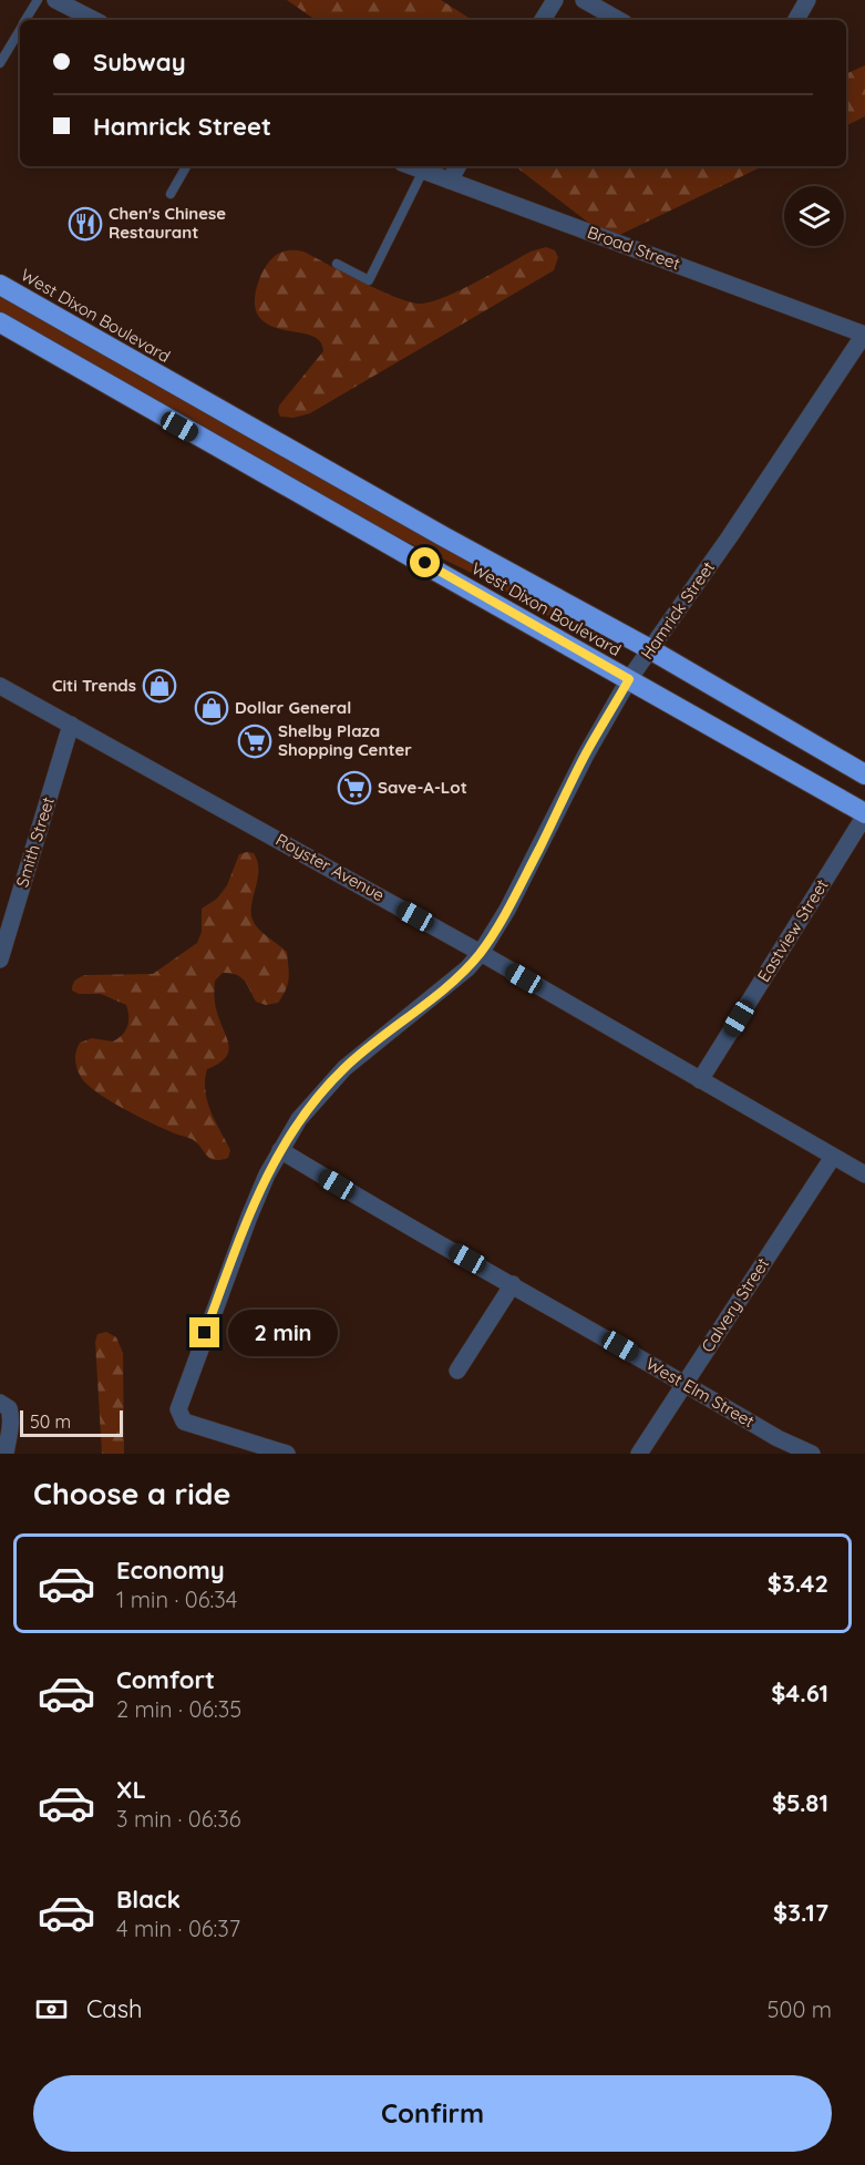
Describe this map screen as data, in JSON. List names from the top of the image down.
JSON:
{
  "streets": {
    "highway": ["West Dixon Boulevard"],
    "street": [
      "Broad Street",
      "Hamrick Street",
      "Smith Street",
      "Royster Avenue",
      "Eastview Street",
      "Calvery Street",
      "West Elm Street"
    ]
  },
  "crossings": [
    ["Broad Street", "Hamrick Street"],
    ["West Dixon Boulevard", "Hamrick Street"],
    ["West Dixon Boulevard", "Eastview Street"],
    ["Hamrick Street", "Royster Avenue"],
    ["Hamrick Street", "West Elm Street"],
    ["Smith Street", "Royster Avenue"],
    ["Royster Avenue", "Eastview Street"],
    ["Royster Avenue", "Calvery Street"],
    ["Calvery Street", "West Elm Street"]
  ],
  "places": {
    "restaurant": ["Chen's Chinese Restaurant"],
    "shop": ["Citi Trends", "Dollar General"],
    "supermarket": ["Shelby Plaza Shopping Center", "Save-A-Lot"]
  },
  "scale_bar": "50 m",
  "page": {
    "banner": ["Subway", "Hamrick Street"],
    "bubble": "2 min",
    "scale": "50 m",
    "heading": "Choose a ride",
    "list": [
      {
        "name": "Economy",
        "note": "1 min · 06:34",
        "value": "$3.42"
      },
      {
        "name": "Comfort",
        "note": "2 min · 06:35",
        "value": "$4.61"
      },
      {
        "name": "XL",
        "note": "3 min · 06:36",
        "value": "$5.81"
      },
      {
        "name": "Black",
        "note": "4 min · 06:37",
        "value": "$3.17"
      }
    ],
    "pay": ["Cash", "500 m"],
    "buttons": "Confirm"
  }
}
